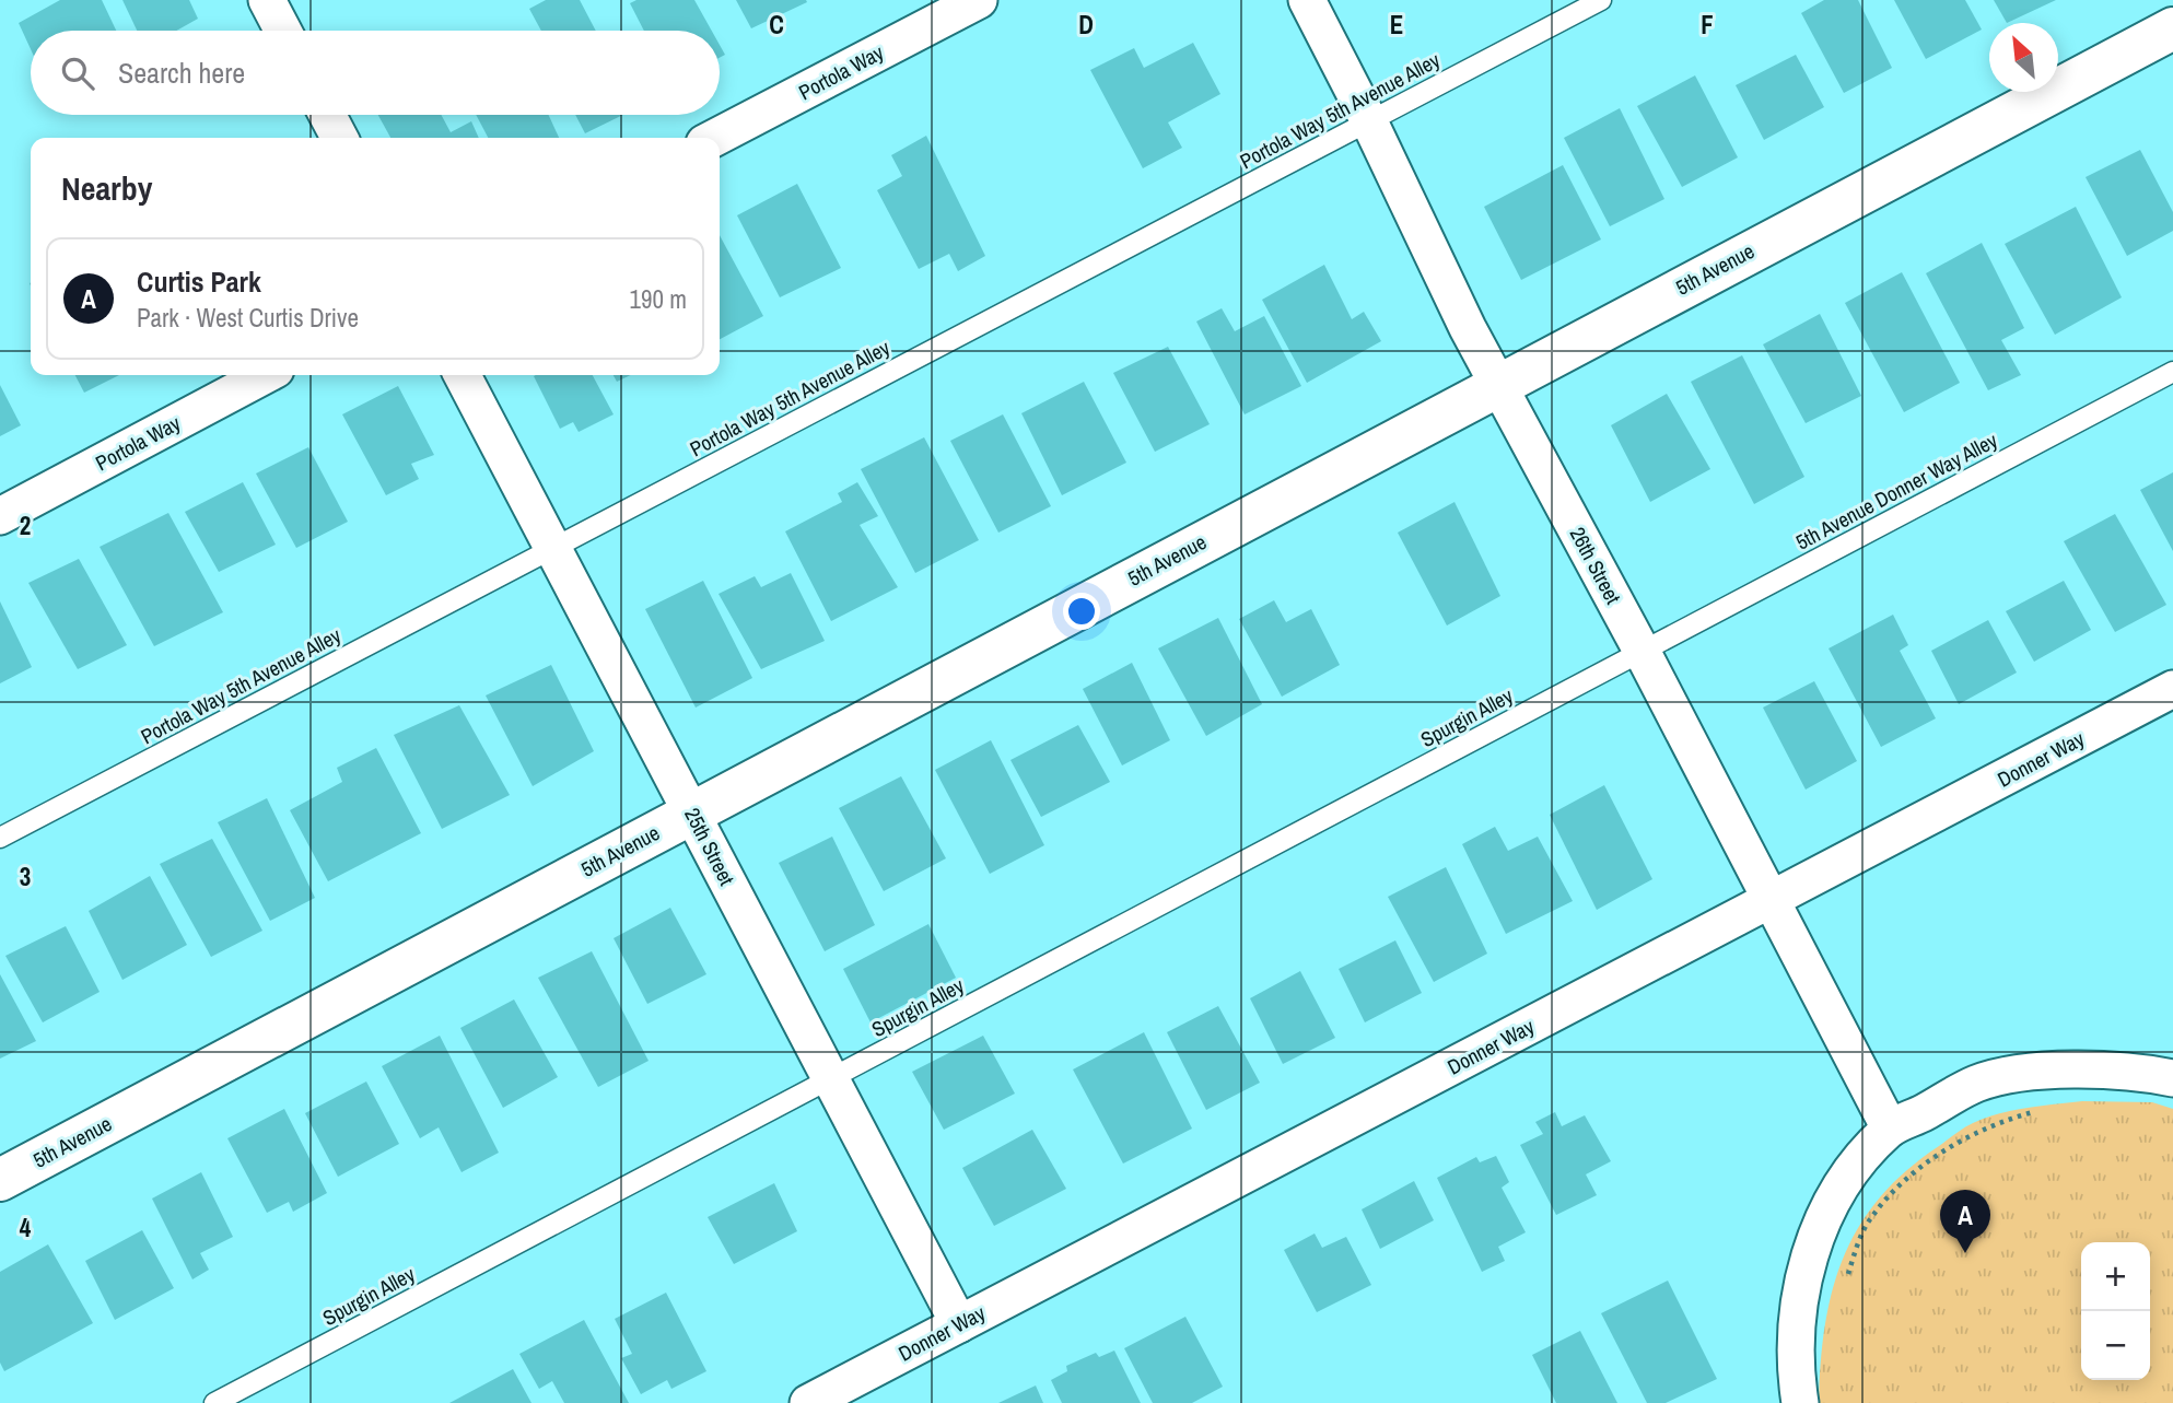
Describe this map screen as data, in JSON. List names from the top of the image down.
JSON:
{
  "streets": {
    "street": [
      "Portola Way",
      "5th Avenue",
      "26th Street",
      "Donner Way",
      "25th Street"
    ],
    "lane": ["Portola Way 5th Avenue Alley", "5th Avenue Donner Way Alley", "Spurgin Alley"]
  },
  "crossings": [
    ["Portola Way 5th Avenue Alley", "26th Street"],
    ["Portola Way 5th Avenue Alley", "25th Street"],
    ["5th Avenue", "26th Street"],
    ["5th Avenue", "25th Street"],
    ["5th Avenue Donner Way Alley", "26th Street"],
    ["5th Avenue Donner Way Alley", "Spurgin Alley"],
    ["26th Street", "Spurgin Alley"],
    ["26th Street", "Donner Way"],
    ["Spurgin Alley", "25th Street"],
    ["Donner Way", "25th Street"]
  ],
  "north": "top left",
  "page": {
    "search": "Search here",
    "heading": "Nearby",
    "list": [
      {
        "mark": "A",
        "name": "Curtis Park",
        "note": "Park · West Curtis Drive",
        "value": "190 m"
      }
    ],
    "pins": "A",
    "map_buttons": ["+", "−"]
  },
  "grid": {
    "columns": [
      "C",
      "D",
      "E",
      "F"
    ],
    "rows": ["2", "3", "4"]
  }
}
